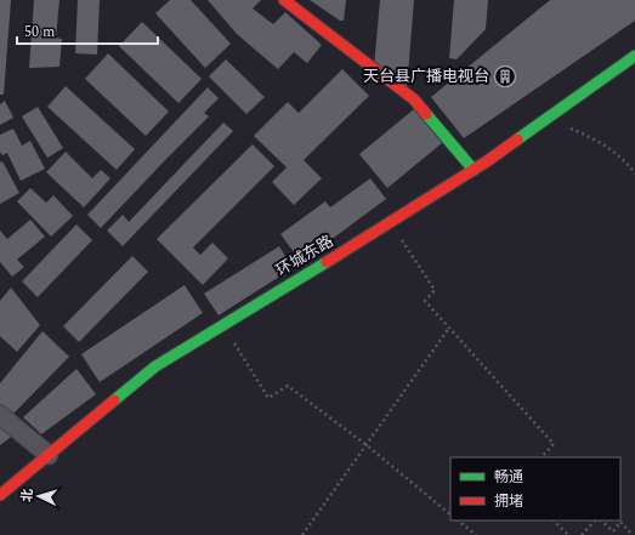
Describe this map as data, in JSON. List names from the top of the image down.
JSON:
{
  "streets": {
    "main road": ["环城东路"]
  },
  "places": {
    "building": ["天台县广播电视台"]
  },
  "legend": ["畅通", "拥堵"],
  "scale_bar": "50 m",
  "north": "left"
}
